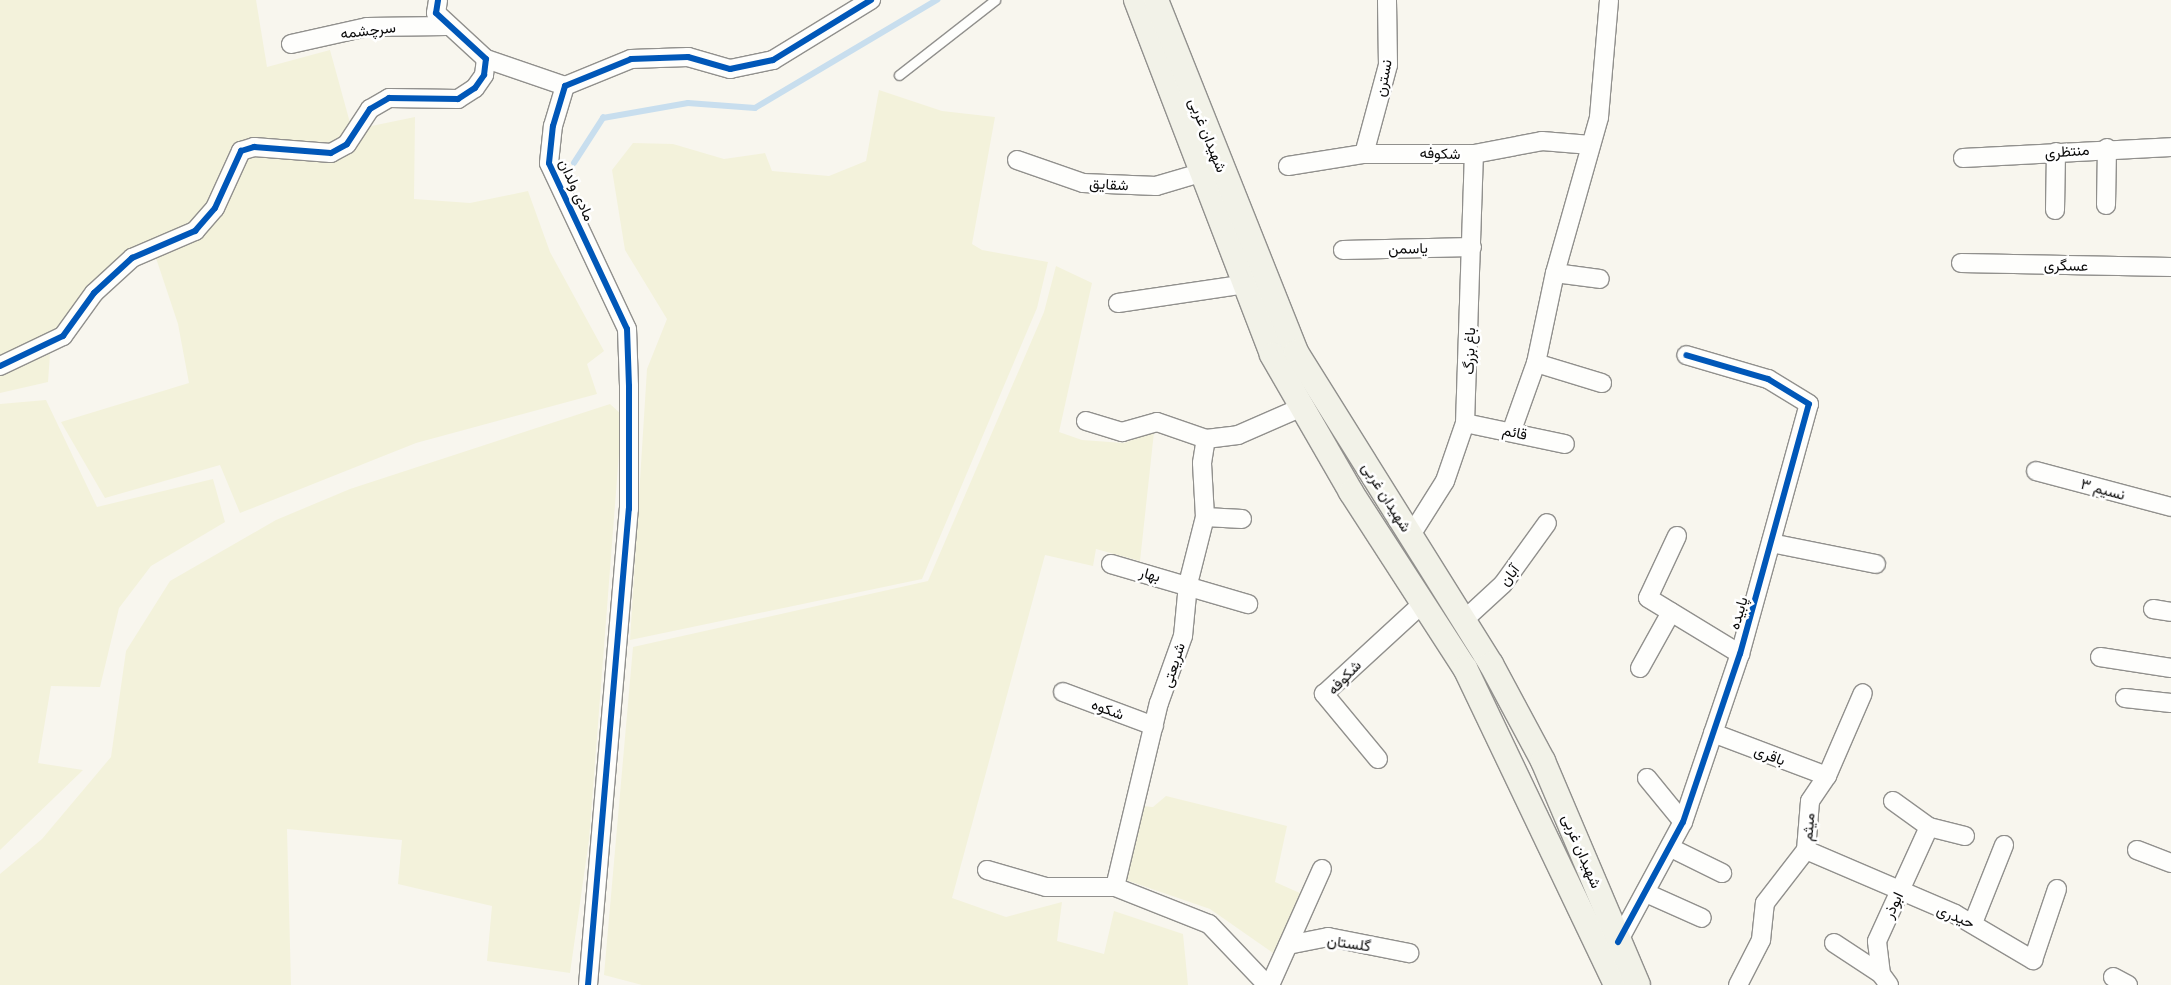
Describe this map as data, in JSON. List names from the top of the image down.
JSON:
{
  "streets": {
    "main road": ["شهیدان غربی"],
    "street": [
      "سرچشمه",
      "نسترن",
      "منتظری",
      "شکوفه",
      "شقایق",
      "مادی ولدان",
      "یاسمن",
      "عسگری",
      "باغ بزرگ",
      "قائم",
      "نسیم ۳",
      "بهار",
      "آبان",
      "پابیده",
      "شریعتی",
      "شکوه",
      "باقری",
      "میثم",
      "ابوذر",
      "حیدری",
      "گلستان"
    ]
  },
  "crossings": [
    ["نسترن", "شکوفه"],
    ["شهیدان غربی", "شکوفه"],
    ["شهیدان غربی", "شقایق"],
    ["شهیدان غربی", "باغ بزرگ"],
    ["شهیدان غربی", "آبان"],
    ["شهیدان غربی", "پابیده"],
    ["شکوفه", "باغ بزرگ"],
    ["یاسمن", "باغ بزرگ"],
    ["باغ بزرگ", "قائم"],
    ["بهار", "شریعتی"],
    ["پابیده", "باقری"],
    ["شریعتی", "شکوه"],
    ["باقری", "میثم"],
    ["میثم", "حیدری"],
    ["ابوذر", "حیدری"]
  ]
}
